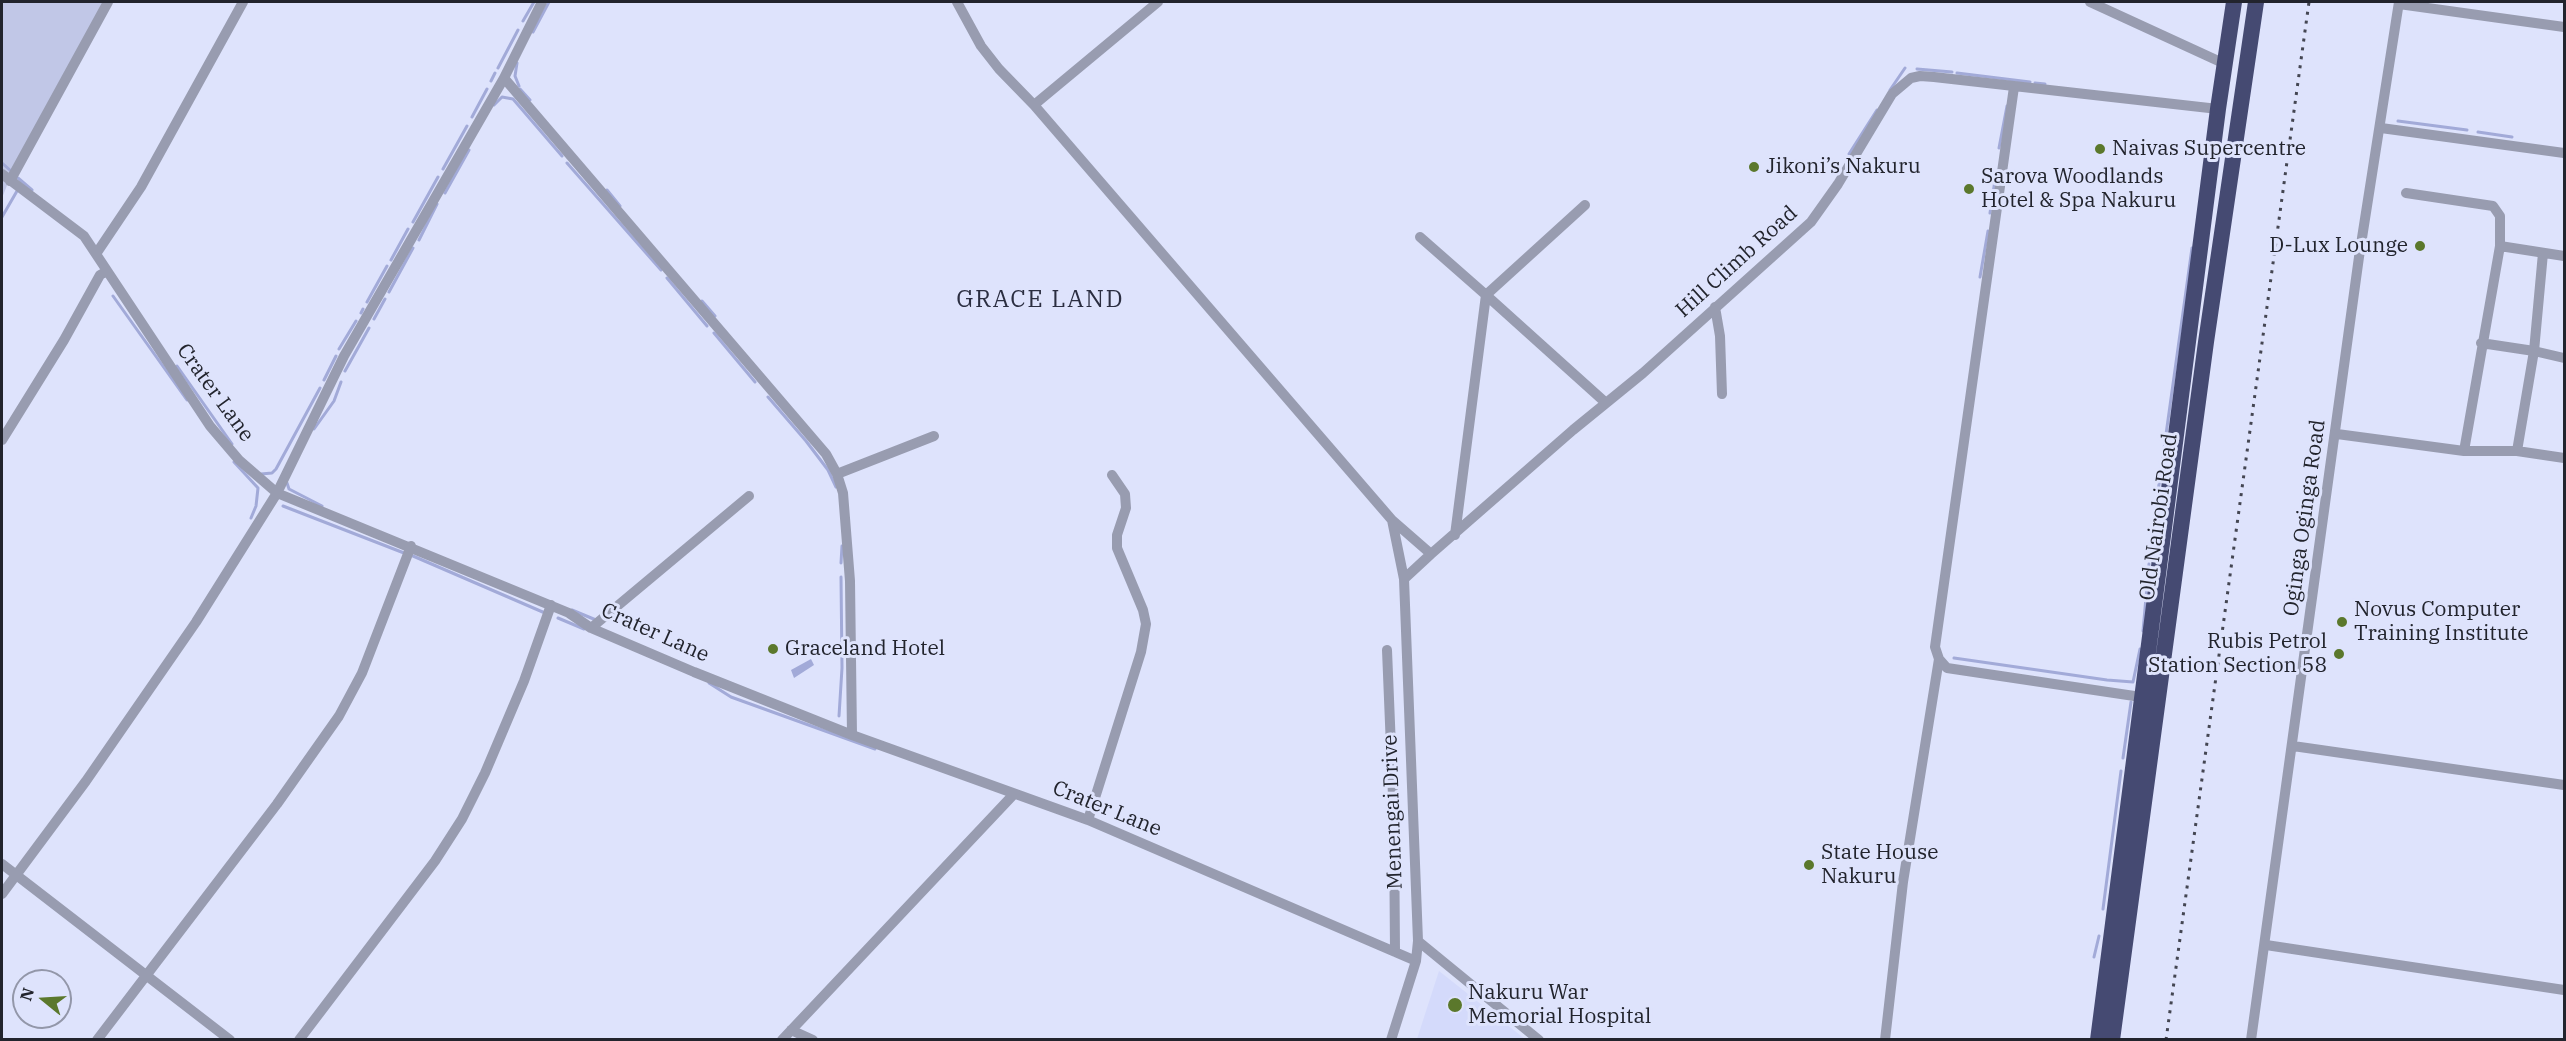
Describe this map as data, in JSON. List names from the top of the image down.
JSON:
{
  "streets": {
    "highway": ["Old Nairobi Road"],
    "street": [
      "Hill Climb Road",
      "Crater Lane",
      "Oginga Oginga Road",
      "Menengai Drive"
    ]
  },
  "crossings": [
    ["Hill Climb Road", "Old Nairobi Road"],
    ["Hill Climb Road", "Menengai Drive"],
    ["Crater Lane", "Menengai Drive"]
  ],
  "districts": ["GRACE LAND"],
  "places": [
    "Naivas Supercentre",
    "Jikoni’s Nakuru",
    "Sarova Woodlands Hotel & Spa Nakuru",
    "D-Lux Lounge",
    "Novus Computer Training Institute",
    "Graceland Hotel",
    "Rubis Petrol Station Section 58",
    "State House Nakuru",
    "Nakuru War Memorial Hospital"
  ],
  "north": "left"
}
